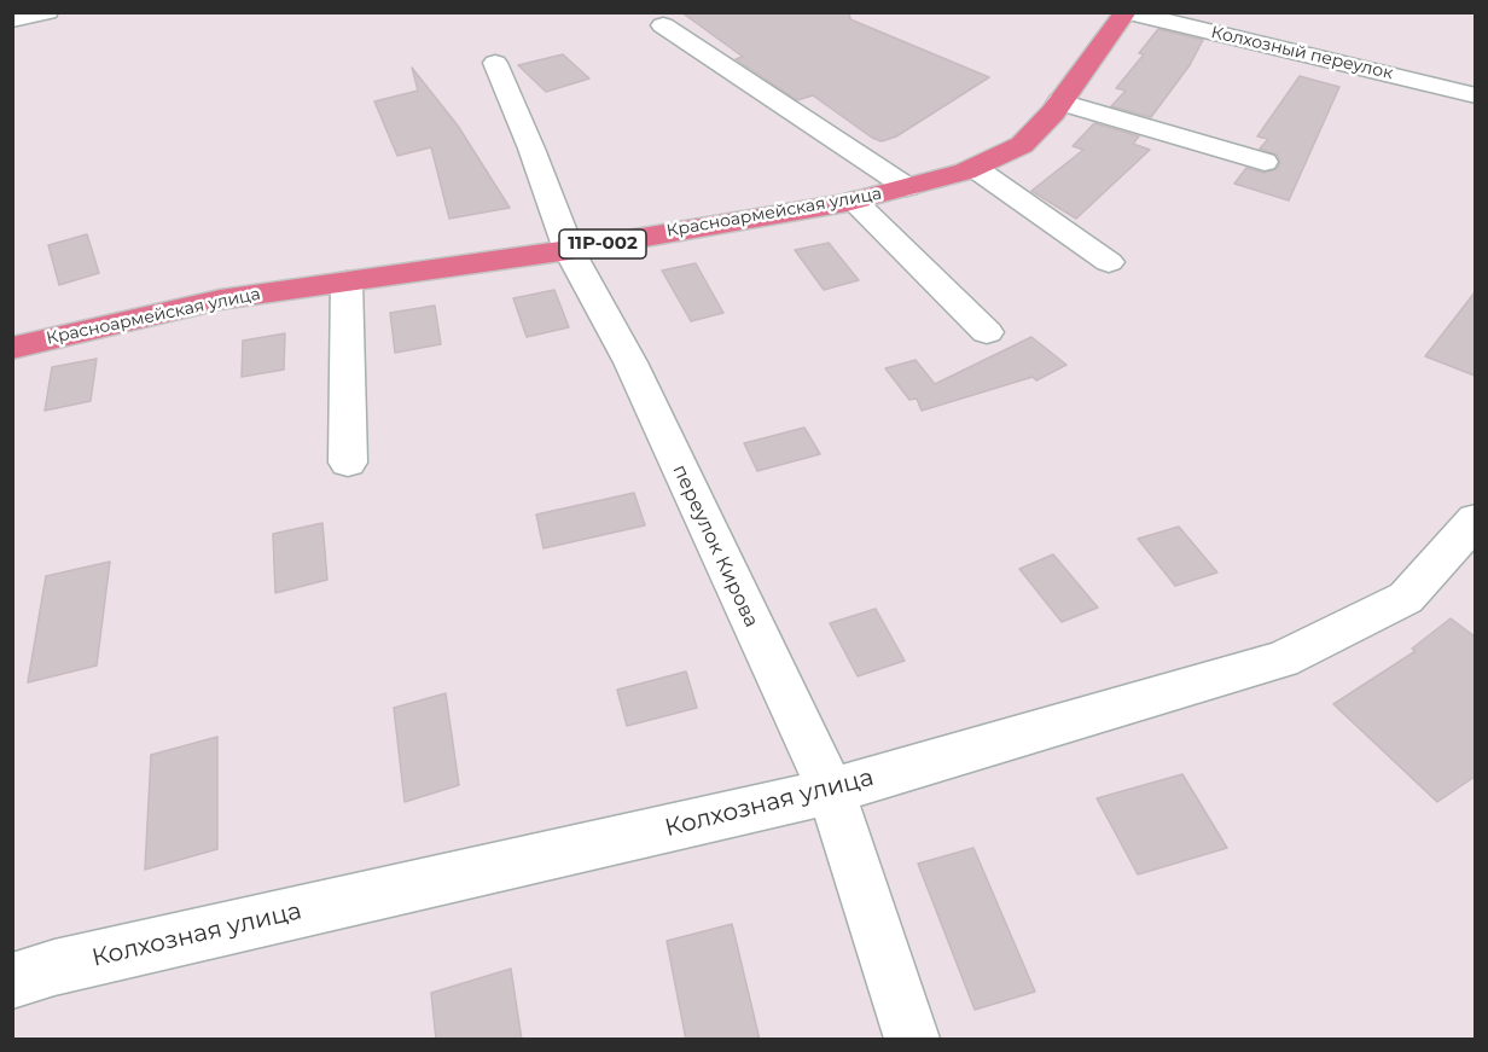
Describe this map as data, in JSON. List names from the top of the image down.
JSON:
{
  "streets": {
    "main road": ["Красноармейская улица", "11Р-002"],
    "street": ["Колхозный переулок", "переулок Кирова", "Колхозная улица"]
  },
  "crossings": [
    ["Колхозный переулок", "Красноармейская улица"],
    ["Красноармейская улица", "переулок Кирова"],
    ["переулок Кирова", "Колхозная улица"]
  ]
}
